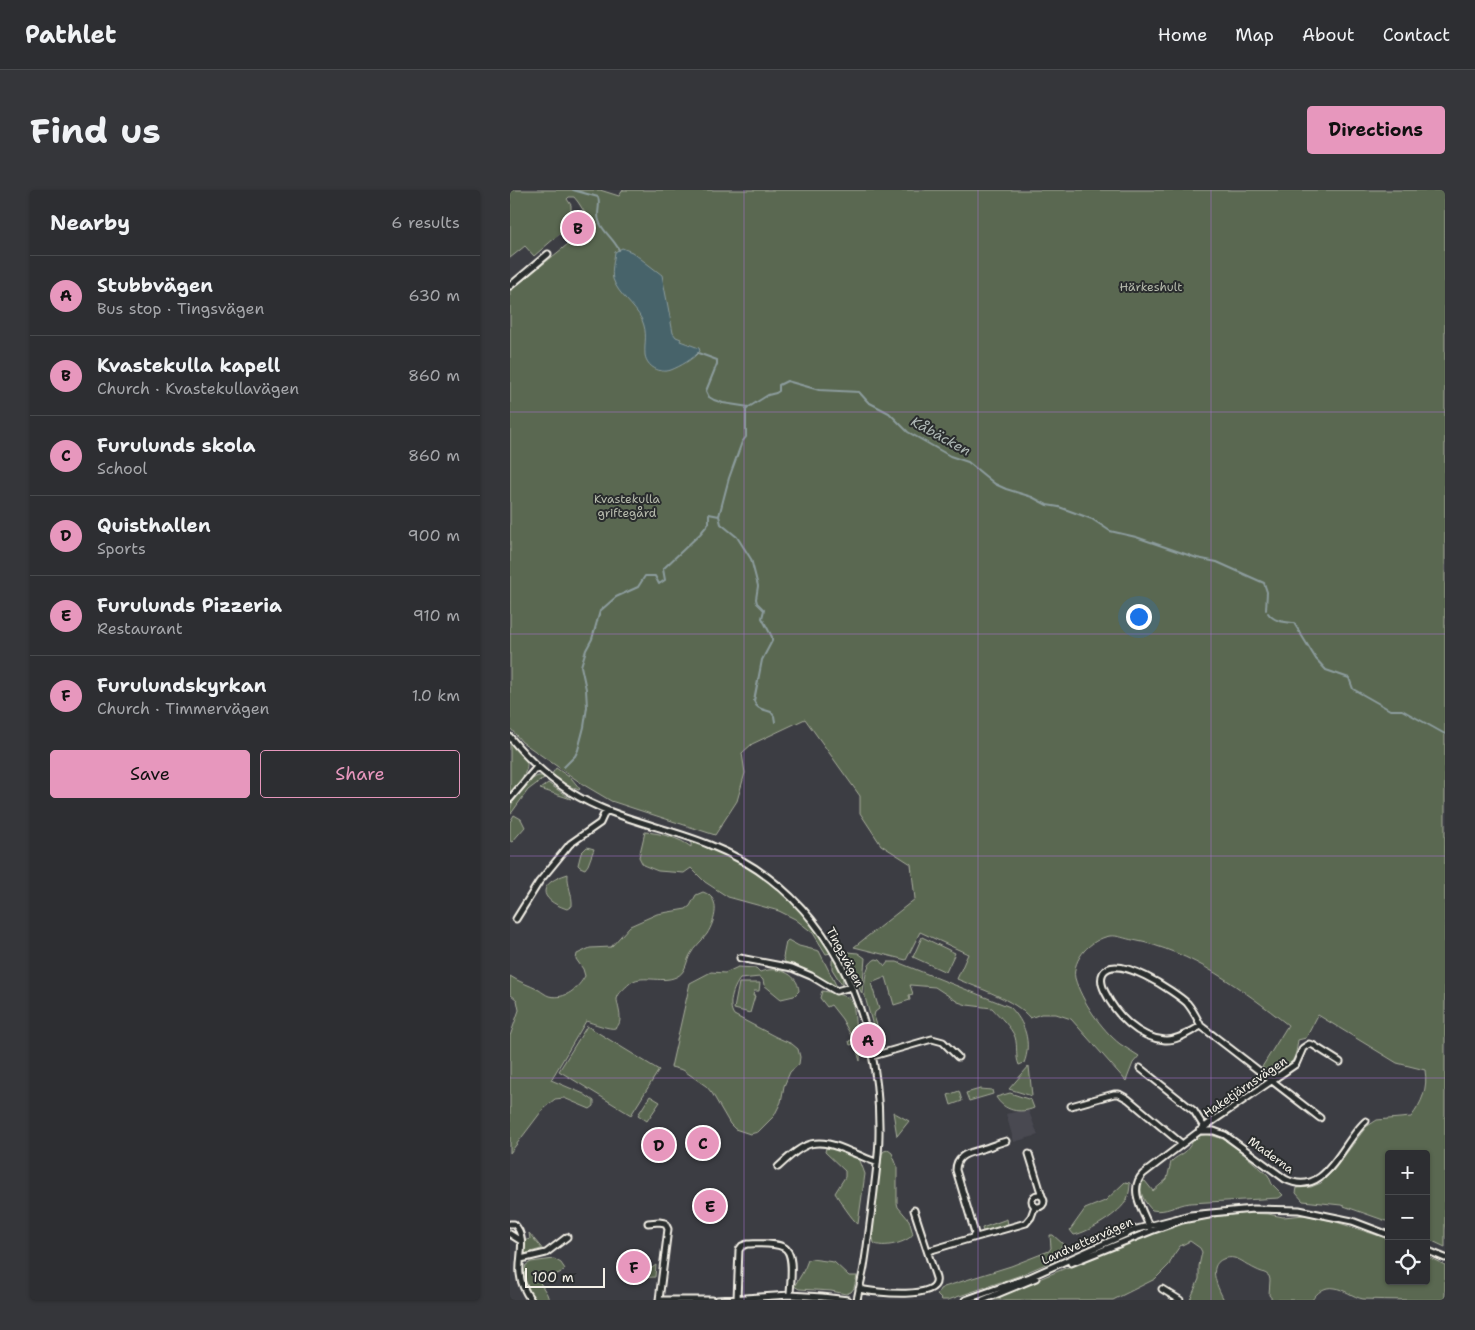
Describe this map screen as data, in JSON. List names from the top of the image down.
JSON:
{
  "streets": {
    "street": [
      "Tingsvägen",
      "Haketjärnsvägen",
      "Maderna",
      "Landvettervägen"
    ]
  },
  "crossings": [
    ["Haketjärnsvägen", "Maderna"],
    ["Haketjärnsvägen", "Landvettervägen"]
  ],
  "water": ["Kåbäcken"],
  "parks": ["Härkeshult", "Kvastekulla griftegård"],
  "scale_bar": "100 m",
  "page": {
    "header": "Pathlet",
    "nav": [
      "Home",
      "Map",
      "About",
      "Contact"
    ],
    "buttons": [
      "Directions",
      ["Save", "Share"]
    ],
    "title": "Find us",
    "heading": ["Nearby", "6 results"],
    "pins": [
      "B",
      "A",
      "C",
      "D",
      "E",
      "F"
    ],
    "list": [
      {
        "mark": "A",
        "name": "Stubbvägen",
        "note": "Bus stop · Tingsvägen",
        "value": "630 m"
      },
      {
        "mark": "B",
        "name": "Kvastekulla kapell",
        "note": "Church · Kvastekullavägen",
        "value": "860 m"
      },
      {
        "mark": "C",
        "name": "Furulunds skola",
        "note": "School",
        "value": "860 m"
      },
      {
        "mark": "D",
        "name": "Quisthallen",
        "note": "Sports",
        "value": "900 m"
      },
      {
        "mark": "E",
        "name": "Furulunds Pizzeria",
        "note": "Restaurant",
        "value": "910 m"
      },
      {
        "mark": "F",
        "name": "Furulundskyrkan",
        "note": "Church · Timmervägen",
        "value": "1.0 km"
      }
    ],
    "map_buttons": ["+", "−"],
    "scale": "100 m"
  }
}
